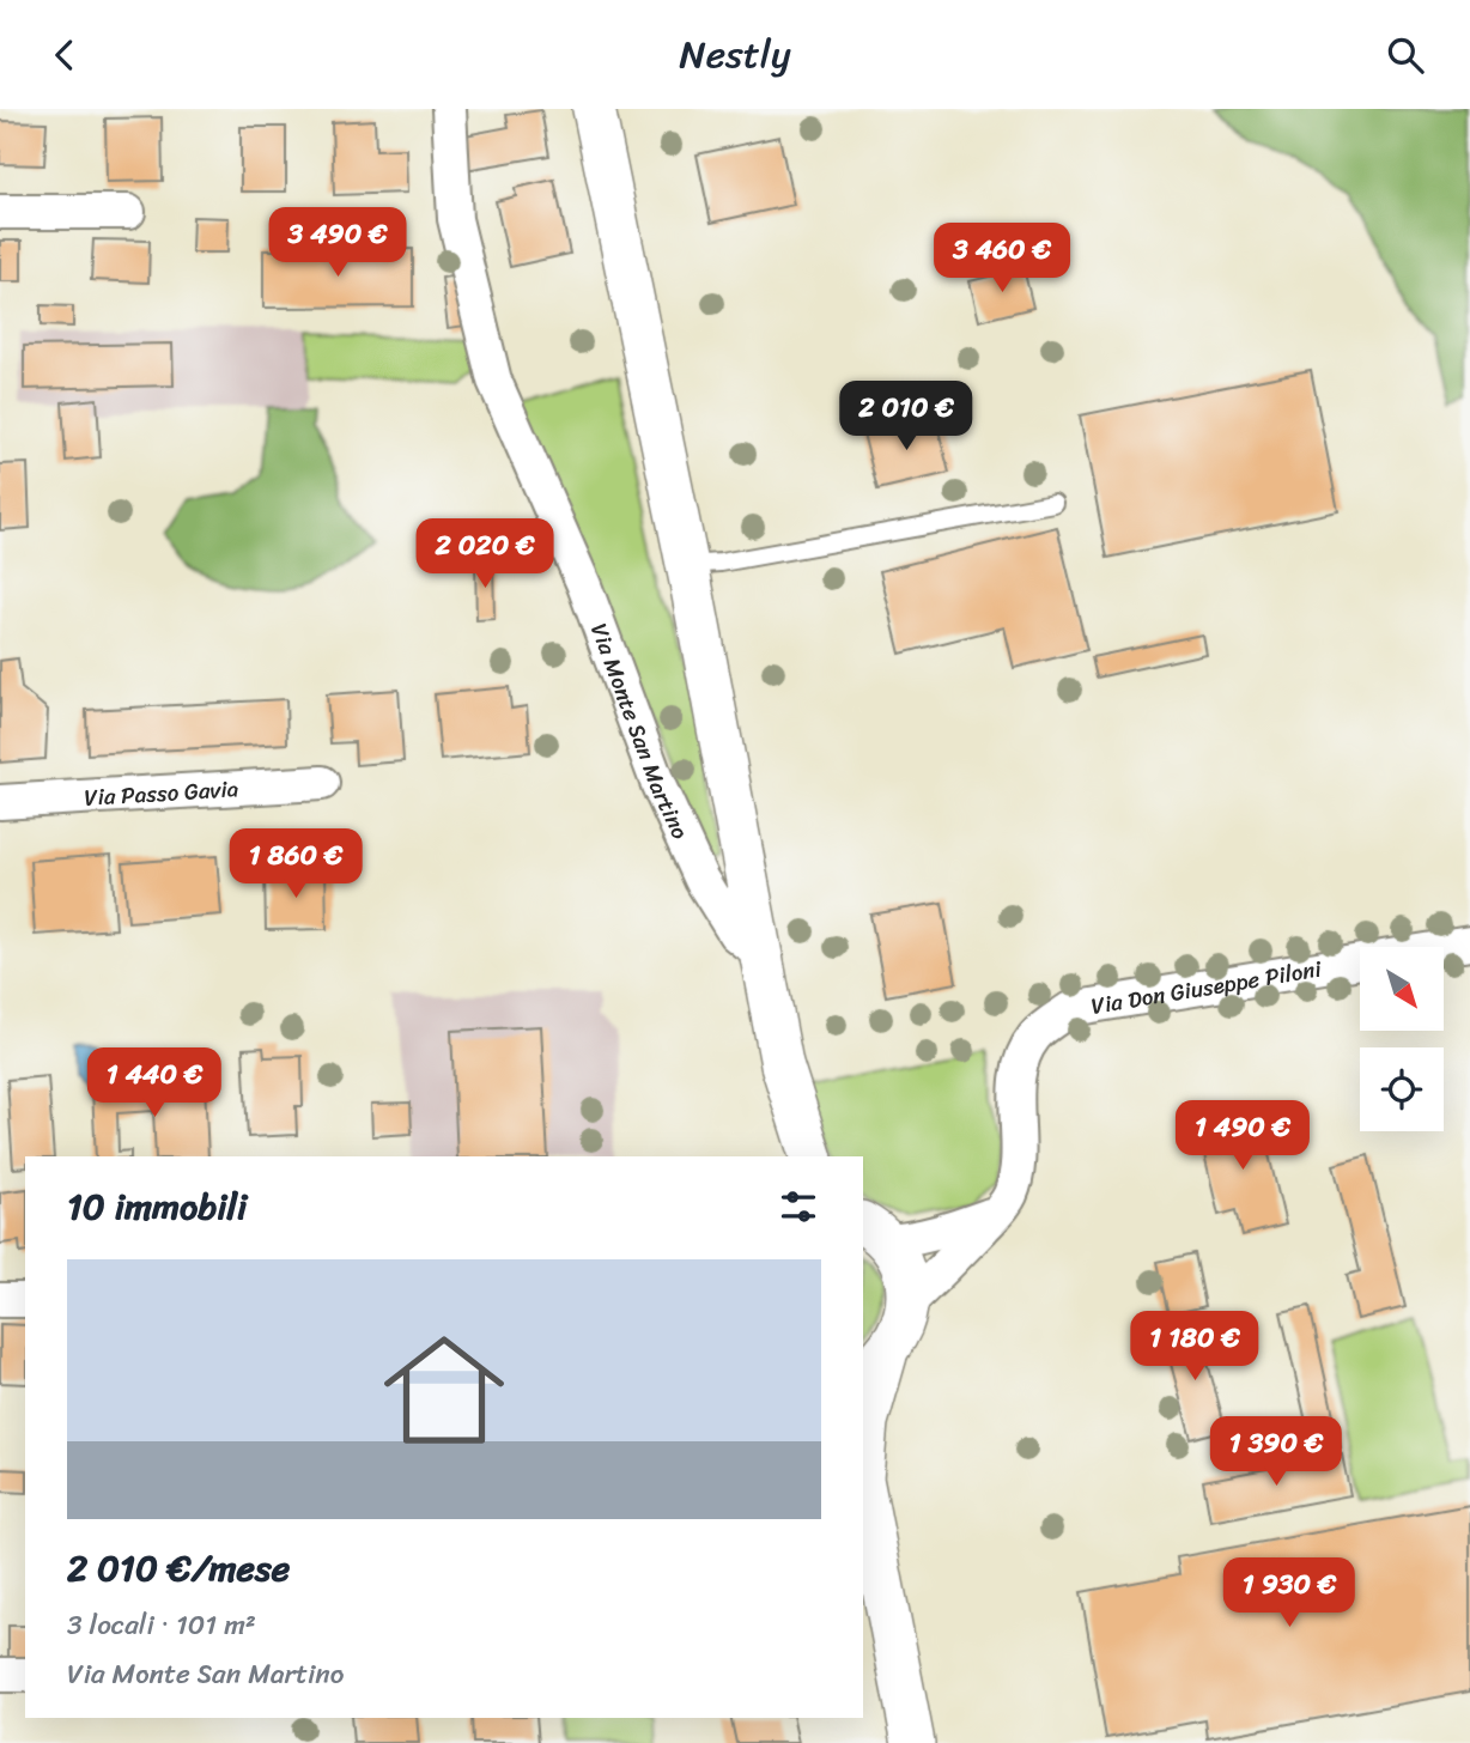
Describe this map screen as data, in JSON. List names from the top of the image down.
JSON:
{
  "streets": {
    "street": ["Via Monte San Martino", "Via Passo Gavia", "Via Don Giuseppe Piloni"]
  },
  "north": "bottom right",
  "page": {
    "header": "Nestly",
    "price": [
      "3 490 €",
      "3 460 €",
      "2 010 €",
      "2 020 €",
      "1 860 €",
      "1 440 €",
      "1 490 €",
      "1 180 €",
      "1 390 €",
      "1 930 €"
    ],
    "heading": "10 immobili",
    "list": [
      {
        "name": "2 010 €/mese",
        "note": "3 locali · 101 m² · Via Monte San Martino"
      }
    ]
  }
}
